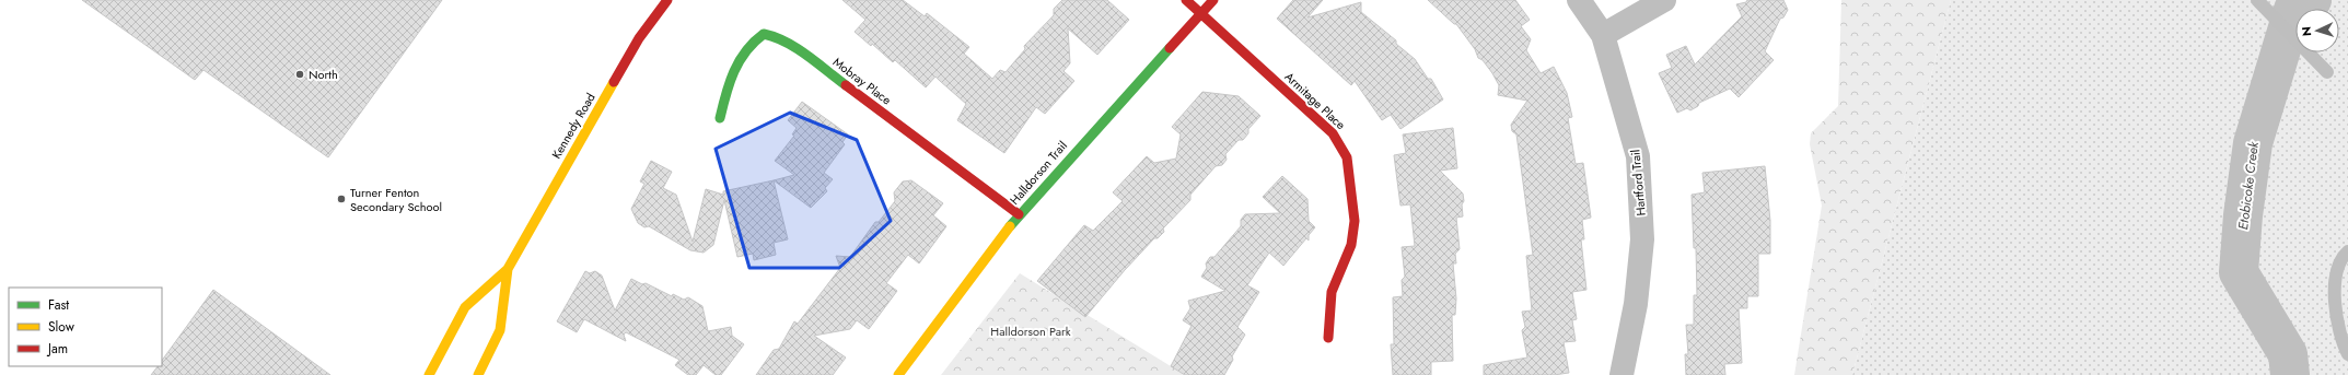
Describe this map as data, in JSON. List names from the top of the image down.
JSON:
{
  "streets": {
    "street": [
      "Mobray Place",
      "Armitage Place",
      "Kennedy Road",
      "Halldorson Trail",
      "Hartford Trail"
    ]
  },
  "crossings": [
    ["Mobray Place", "Halldorson Trail"],
    ["Armitage Place", "Halldorson Trail"]
  ],
  "water": ["Etobicoke Creek"],
  "parks": ["Halldorson Park"],
  "places": ["North", "Turner Fenton Secondary School"],
  "legend": ["Fast", "Slow", "Jam"],
  "north": "left"
}
